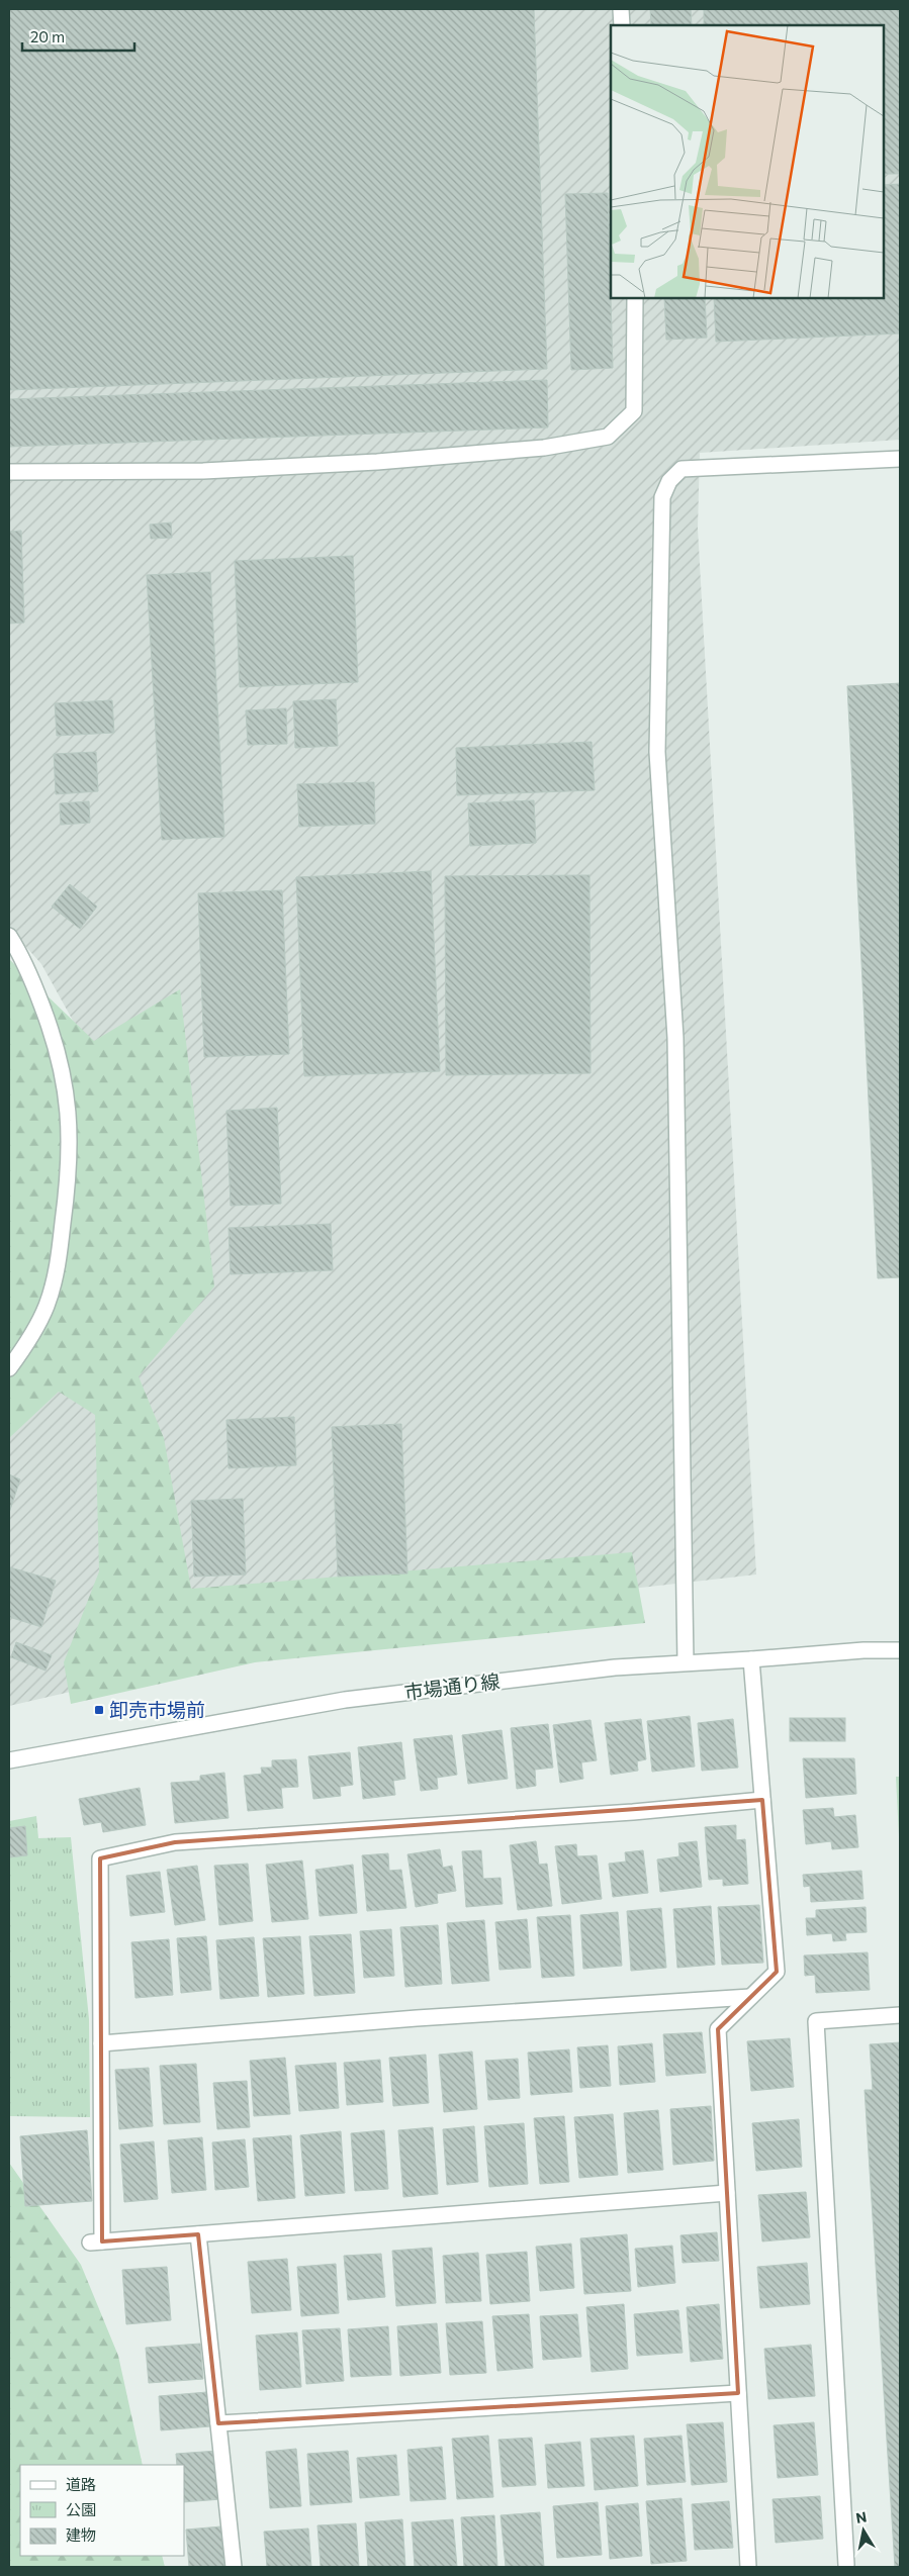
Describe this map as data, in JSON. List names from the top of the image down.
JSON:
{
  "streets": {
    "street": ["市場通り線"]
  },
  "places": {
    "transit": ["卸売市場前"]
  },
  "legend": ["道路", "公園", "建物"],
  "scale_bar": "20 m",
  "north": "top"
}
